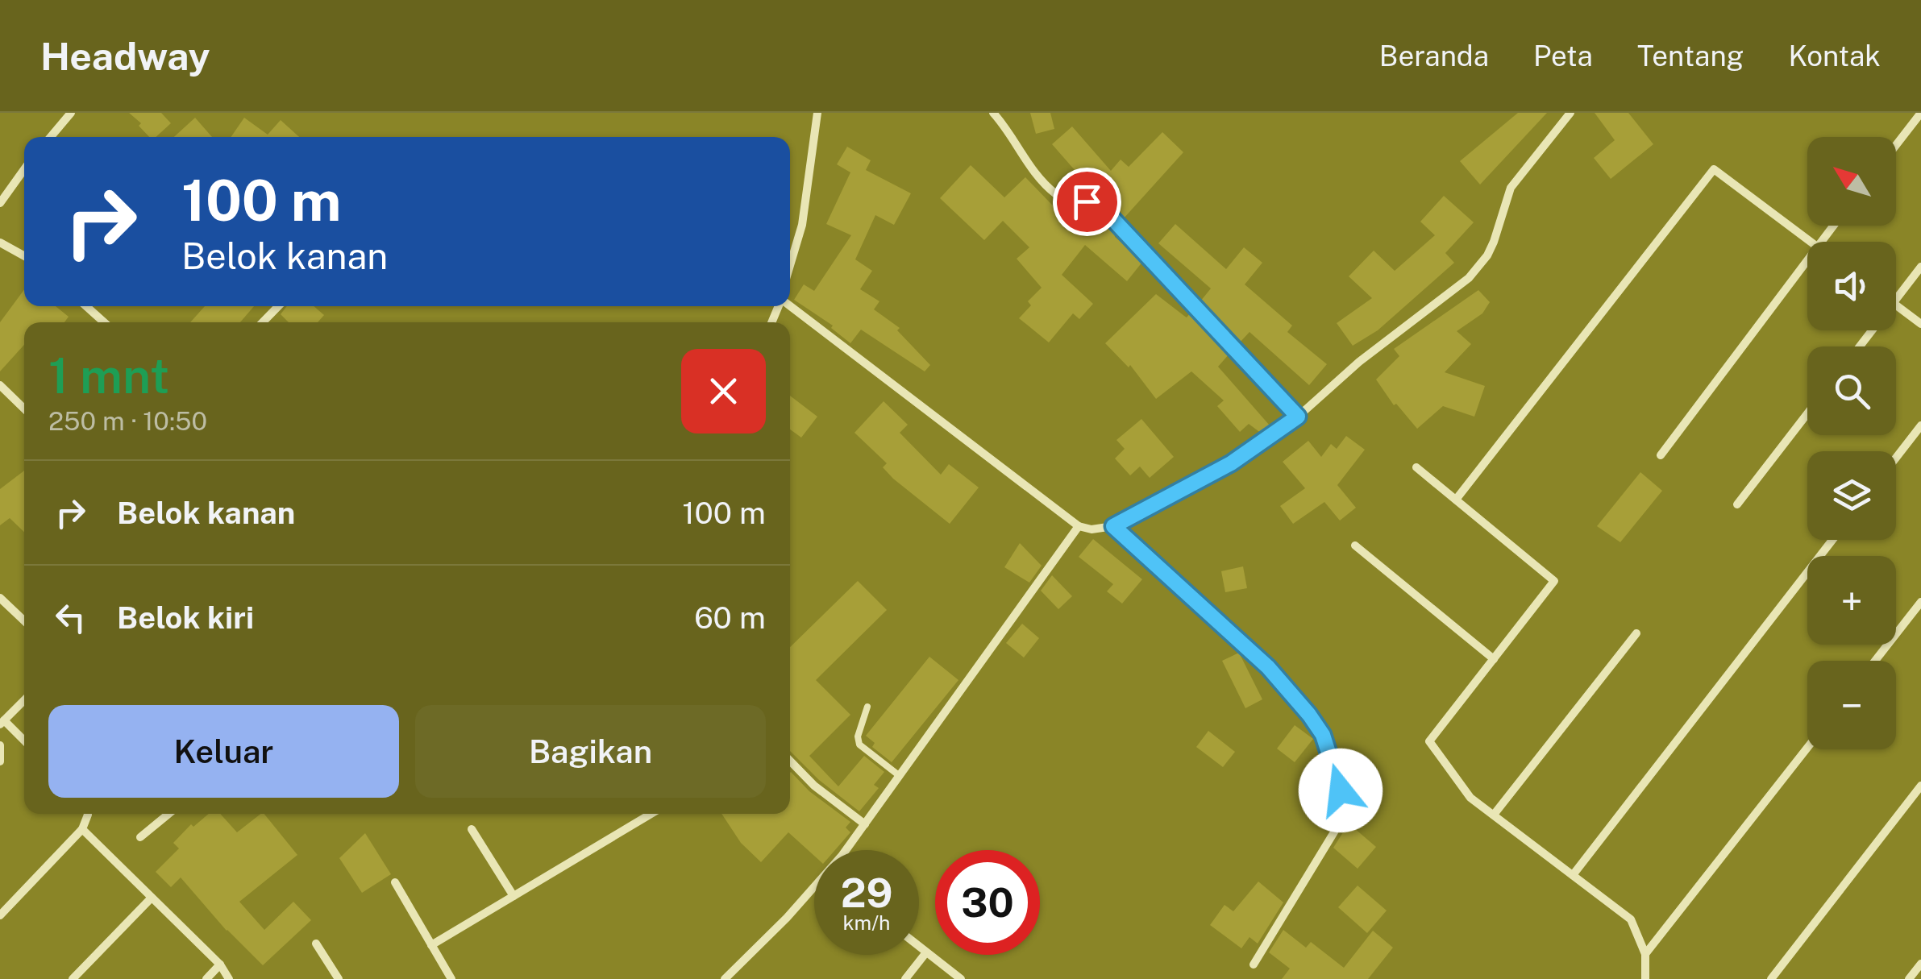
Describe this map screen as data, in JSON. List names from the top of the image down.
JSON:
{
  "north": "top left",
  "page": {
    "header": "Headway",
    "nav": [
      "Beranda",
      "Peta",
      "Tentang",
      "Kontak"
    ],
    "map_buttons": ["+", "−"],
    "turn": ["100 m", "Belok kanan"],
    "heading": ["1 mnt", "250 m · 10:50"],
    "list": [
      {
        "name": "Belok kanan",
        "value": "100 m"
      },
      {
        "name": "Belok kiri",
        "value": "60 m"
      }
    ],
    "buttons": ["Keluar", "Bagikan"],
    "speed": "29 km/h",
    "limit": "30"
  }
}
